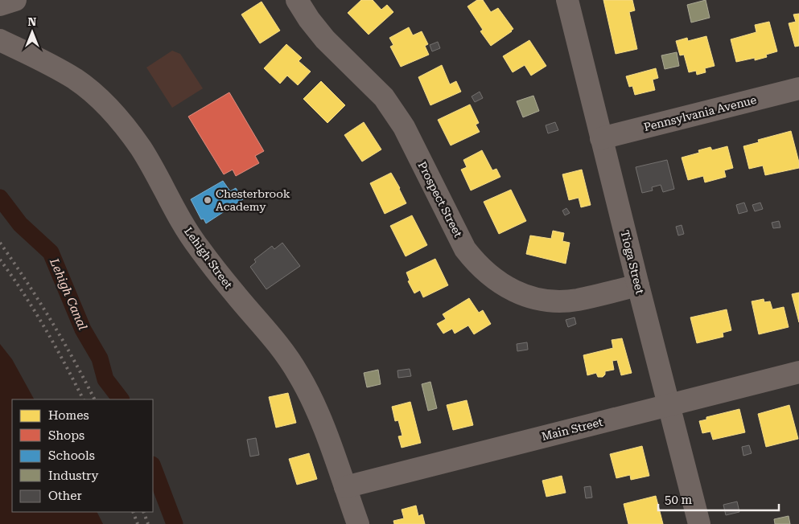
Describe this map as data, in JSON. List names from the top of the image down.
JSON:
{
  "streets": {
    "street": [
      "Pennsylvania Avenue",
      "Prospect Street",
      "Lehigh Street",
      "Tioga Street",
      "Main Street"
    ]
  },
  "crossings": [
    ["Pennsylvania Avenue", "Tioga Street"],
    ["Prospect Street", "Tioga Street"],
    ["Lehigh Street", "Main Street"],
    ["Tioga Street", "Main Street"]
  ],
  "water": ["Lehigh Canal"],
  "places": ["Chesterbrook Academy"],
  "legend": [
    "Homes",
    "Shops",
    "Schools",
    "Industry",
    "Other"
  ],
  "scale_bar": "50 m",
  "north": "top"
}
